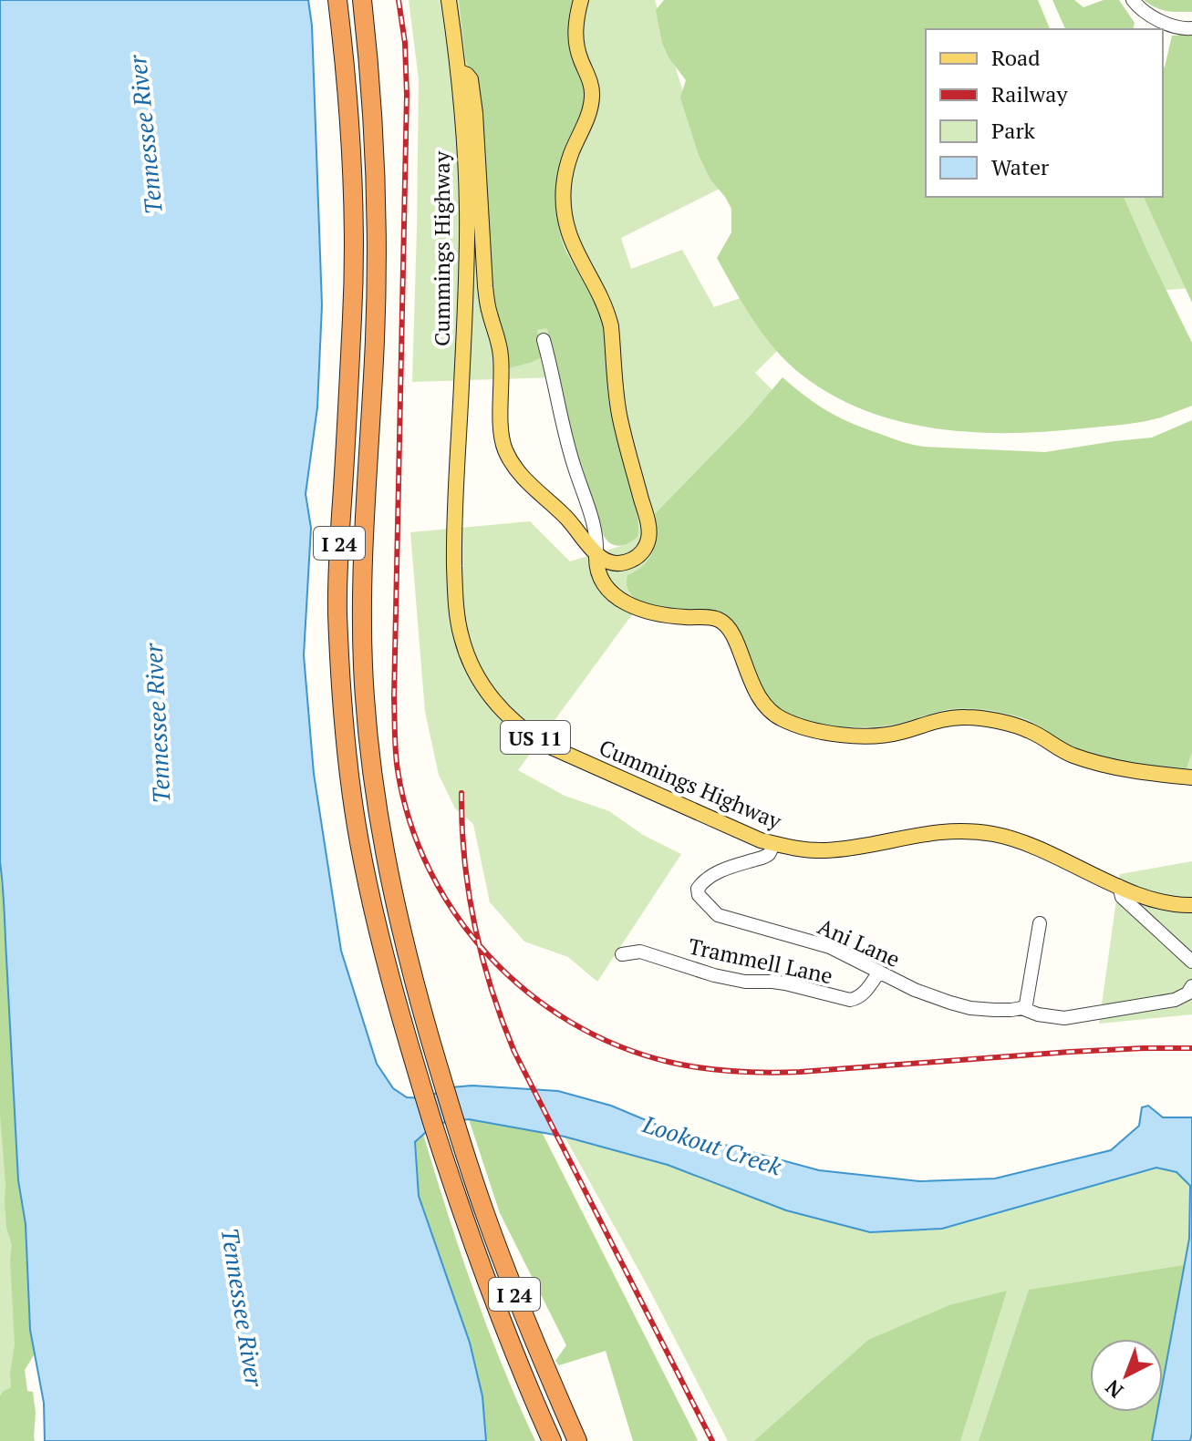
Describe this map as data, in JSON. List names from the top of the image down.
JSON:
{
  "streets": {
    "highway": ["I 24"],
    "main road": ["Cummings Highway", "US 11"],
    "street": ["Ani Lane", "Trammell Lane"]
  },
  "crossings": [
    ["Cummings Highway", "Ani Lane"],
    ["Ani Lane", "Trammell Lane"]
  ],
  "water": ["Tennessee River", "Lookout Creek"],
  "legend": [
    "Road",
    "Railway",
    "Park",
    "Water"
  ],
  "north": "bottom left"
}
